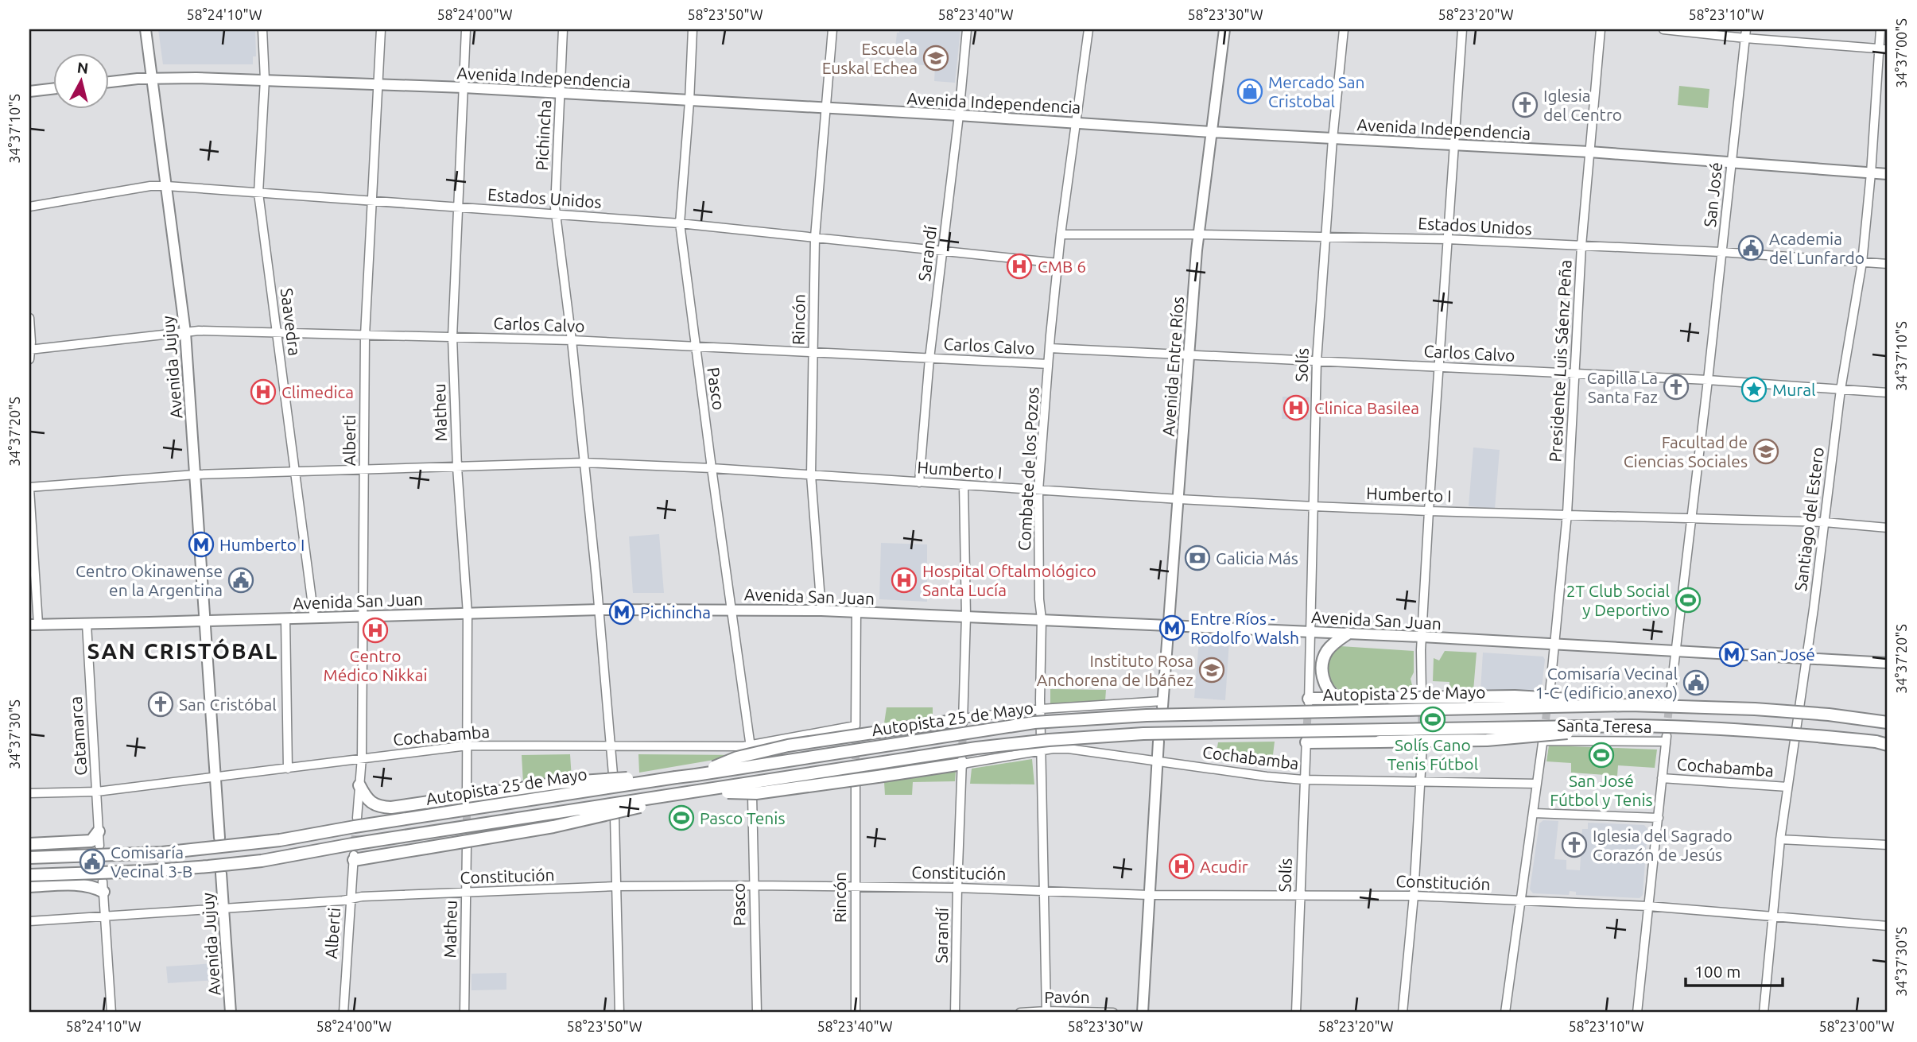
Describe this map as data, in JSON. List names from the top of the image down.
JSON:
{
  "streets": {
    "highway": ["Autopista 25 de Mayo"],
    "main road": [
      "Avenida Independencia",
      "Avenida Entre Ríos",
      "Avenida Jujuy",
      "Avenida San Juan"
    ],
    "street": [
      "Pichincha",
      "San José",
      "Estados Unidos",
      "Sarandí",
      "Rincón",
      "Saavedra",
      "Carlos Calvo",
      "Presidente Luis Sáenz Peña",
      "Solís",
      "Pasco",
      "Matheu",
      "Alberti",
      "Combate de los Pozos",
      "Humberto I",
      "Santiago del Estero",
      "Santa Teresa",
      "Cochabamba",
      "Catamarca",
      "Constitución",
      "Pavón"
    ]
  },
  "crossings": [
    ["Avenida Independencia", "Pichincha"],
    ["Avenida Independencia", "San José"],
    ["Avenida Independencia", "Sarandí"],
    ["Avenida Independencia", "Rincón"],
    ["Avenida Independencia", "Saavedra"],
    ["Avenida Independencia", "Presidente Luis Sáenz Peña"],
    ["Avenida Independencia", "Solís"],
    ["Avenida Independencia", "Avenida Entre Ríos"],
    ["Avenida Independencia", "Avenida Jujuy"],
    ["Avenida Independencia", "Pasco"],
    ["Avenida Independencia", "Matheu"],
    ["Avenida Independencia", "Alberti"],
    ["Avenida Independencia", "Combate de los Pozos"],
    ["Avenida Independencia", "Santiago del Estero"],
    ["Pichincha", "Estados Unidos"],
    ["Pichincha", "Carlos Calvo"],
    ["Pichincha", "Humberto I"],
    ["Pichincha", "Avenida San Juan"],
    ["Pichincha", "Cochabamba"],
    ["San José", "Estados Unidos"],
    ["San José", "Carlos Calvo"],
    ["San José", "Humberto I"],
    ["San José", "Avenida San Juan"],
    ["Estados Unidos", "Sarandí"],
    ["Estados Unidos", "Rincón"],
    ["Estados Unidos", "Saavedra"],
    ["Estados Unidos", "Presidente Luis Sáenz Peña"],
    ["Estados Unidos", "Solís"],
    ["Estados Unidos", "Avenida Entre Ríos"],
    ["Estados Unidos", "Avenida Jujuy"],
    ["Estados Unidos", "Pasco"],
    ["Estados Unidos", "Matheu"],
    ["Estados Unidos", "Alberti"],
    ["Estados Unidos", "Combate de los Pozos"],
    ["Estados Unidos", "Santiago del Estero"],
    ["Sarandí", "Carlos Calvo"],
    ["Sarandí", "Humberto I"],
    ["Sarandí", "Cochabamba"],
    ["Sarandí", "Constitución"],
    ["Rincón", "Carlos Calvo"],
    ["Rincón", "Humberto I"],
    ["Rincón", "Avenida San Juan"],
    ["Rincón", "Constitución"],
    ["Saavedra", "Carlos Calvo"],
    ["Saavedra", "Humberto I"],
    ["Saavedra", "Avenida San Juan"],
    ["Carlos Calvo", "Presidente Luis Sáenz Peña"],
    ["Carlos Calvo", "Solís"],
    ["Carlos Calvo", "Avenida Entre Ríos"],
    ["Carlos Calvo", "Avenida Jujuy"],
    ["Carlos Calvo", "Pasco"],
    ["Carlos Calvo", "Matheu"],
    ["Carlos Calvo", "Alberti"],
    ["Carlos Calvo", "Combate de los Pozos"],
    ["Carlos Calvo", "Santiago del Estero"],
    ["Presidente Luis Sáenz Peña", "Humberto I"],
    ["Presidente Luis Sáenz Peña", "Avenida San Juan"],
    ["Solís", "Humberto I"],
    ["Solís", "Avenida San Juan"],
    ["Solís", "Cochabamba"],
    ["Solís", "Constitución"],
    ["Avenida Entre Ríos", "Humberto I"],
    ["Avenida Entre Ríos", "Avenida San Juan"],
    ["Avenida Jujuy", "Humberto I"],
    ["Avenida Jujuy", "Avenida San Juan"],
    ["Avenida Jujuy", "Cochabamba"],
    ["Avenida Jujuy", "Constitución"],
    ["Pasco", "Humberto I"],
    ["Pasco", "Avenida San Juan"],
    ["Pasco", "Cochabamba"],
    ["Pasco", "Constitución"],
    ["Matheu", "Humberto I"],
    ["Matheu", "Avenida San Juan"],
    ["Matheu", "Cochabamba"],
    ["Matheu", "Constitución"],
    ["Alberti", "Humberto I"],
    ["Alberti", "Avenida San Juan"],
    ["Alberti", "Cochabamba"],
    ["Alberti", "Constitución"],
    ["Combate de los Pozos", "Humberto I"],
    ["Combate de los Pozos", "Avenida San Juan"],
    ["Combate de los Pozos", "Cochabamba"],
    ["Combate de los Pozos", "Constitución"],
    ["Combate de los Pozos", "Pavón"],
    ["Humberto I", "Santiago del Estero"],
    ["Santiago del Estero", "Avenida San Juan"],
    ["Santiago del Estero", "Cochabamba"],
    ["Santiago del Estero", "Constitución"],
    ["Avenida San Juan", "Cochabamba"],
    ["Avenida San Juan", "Catamarca"],
    ["Santa Teresa", "Cochabamba"],
    ["Cochabamba", "Catamarca"]
  ],
  "districts": ["SAN CRISTÓBAL"],
  "places": {
    "school or university": ["Escuela Euskal Echea", "Facultad de Ciencias Sociales", "Instituto Rosa Anchorena de Ibáñez"],
    "shop": ["Mercado San Cristobal"],
    "church": [
      "Iglesia del Centro",
      "Capilla La Santa Faz",
      "San Cristóbal",
      "Iglesia del Sagrado Corazón de Jesús"
    ],
    "public building": [
      "Academia del Lunfardo",
      "Centro Okinawense en la Argentina",
      "Comisaría Vecinal 1-C (edificio anexo)",
      "Comisaría Vecinal 3-B"
    ],
    "hospital": [
      "CMB 6",
      "Climedica",
      "Clinica Basilea",
      "Hospital Oftalmológico Santa Lucía",
      "Centro Médico Nikkai",
      "Acudir"
    ],
    "place": ["Mural"],
    "metro station": [
      "Humberto I",
      "Pichincha",
      "Entre Ríos - Rodolfo Walsh",
      "San José"
    ],
    "bank": ["Galicia Más"],
    "sports": [
      "2T Club Social y Deportivo",
      "Solís Cano Tenis Fútbol",
      "San José Fútbol y Tenis",
      "Pasco Tenis"
    ]
  },
  "scale_bar": "100 m",
  "north": "top",
  "coordinates": [
    "58°24'10\"W",
    "58°24'00\"W",
    "58°23'50\"W",
    "58°23'40\"W",
    "58°23'30\"W",
    "58°23'20\"W",
    "58°23'10\"W",
    "34°37'00\"S",
    "34°37'10\"S",
    "34°37'20\"S",
    "34°37'30\"S",
    "58°23'00\"W"
  ]
}
